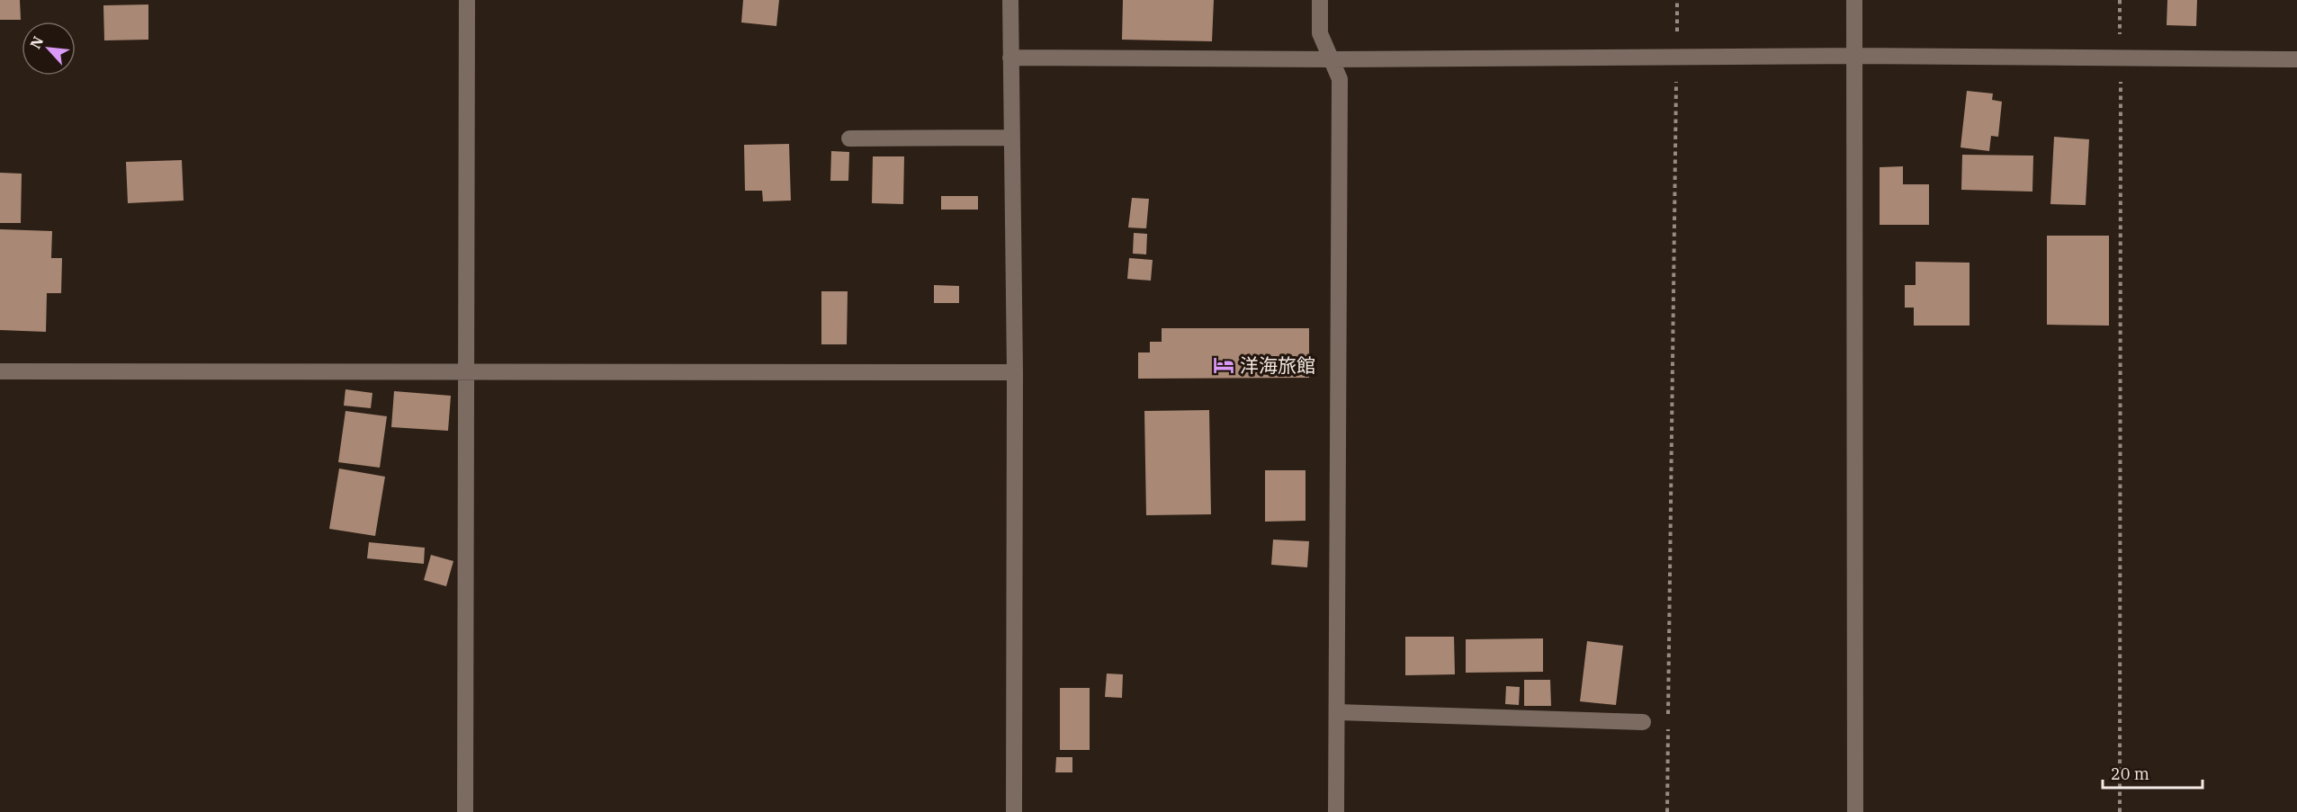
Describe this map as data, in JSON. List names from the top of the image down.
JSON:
{
  "places": {
    "hotel": ["洋海旅館"]
  },
  "scale_bar": "20 m",
  "north": "top left"
}
